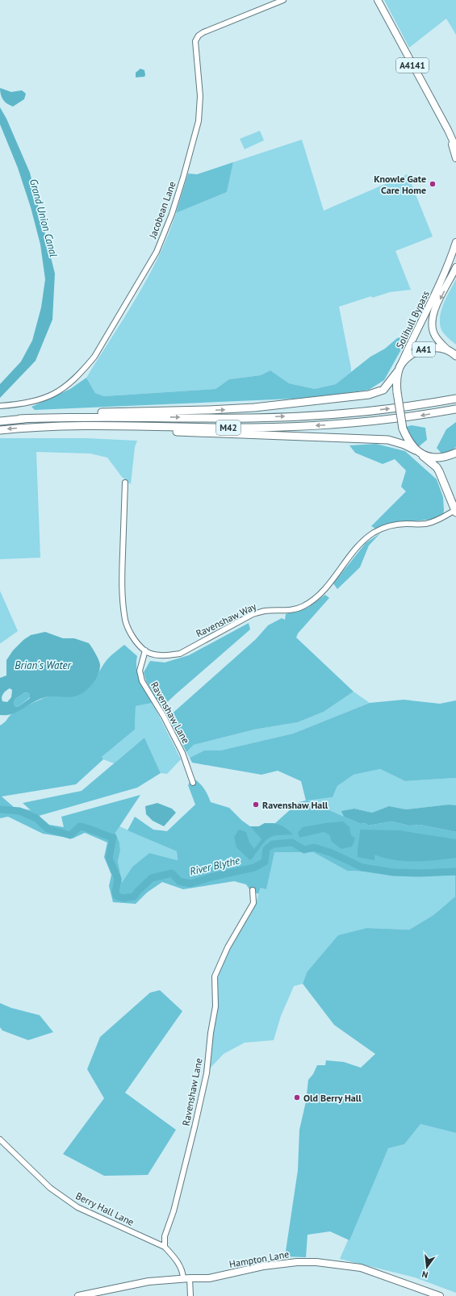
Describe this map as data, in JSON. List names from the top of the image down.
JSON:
{
  "streets": {
    "highway": ["A41", "M42"],
    "main road": ["A4141", "Solihull Bypass", "Hampton Lane"],
    "street": [
      "Jacobean Lane",
      "Ravenshaw Way",
      "Ravenshaw Lane",
      "Berry Hall Lane"
    ]
  },
  "crossings": [
    ["Solihull Bypass", "A41"],
    ["A41", "Ravenshaw Way"],
    ["Ravenshaw Way", "Ravenshaw Lane"],
    ["Ravenshaw Lane", "Berry Hall Lane"]
  ],
  "water": ["Grand Union Canal", "Brian's Water", "River Blythe"],
  "places": ["Knowle Gate Care Home", "Ravenshaw Hall", "Old Berry Hall"],
  "north": "bottom"
}
